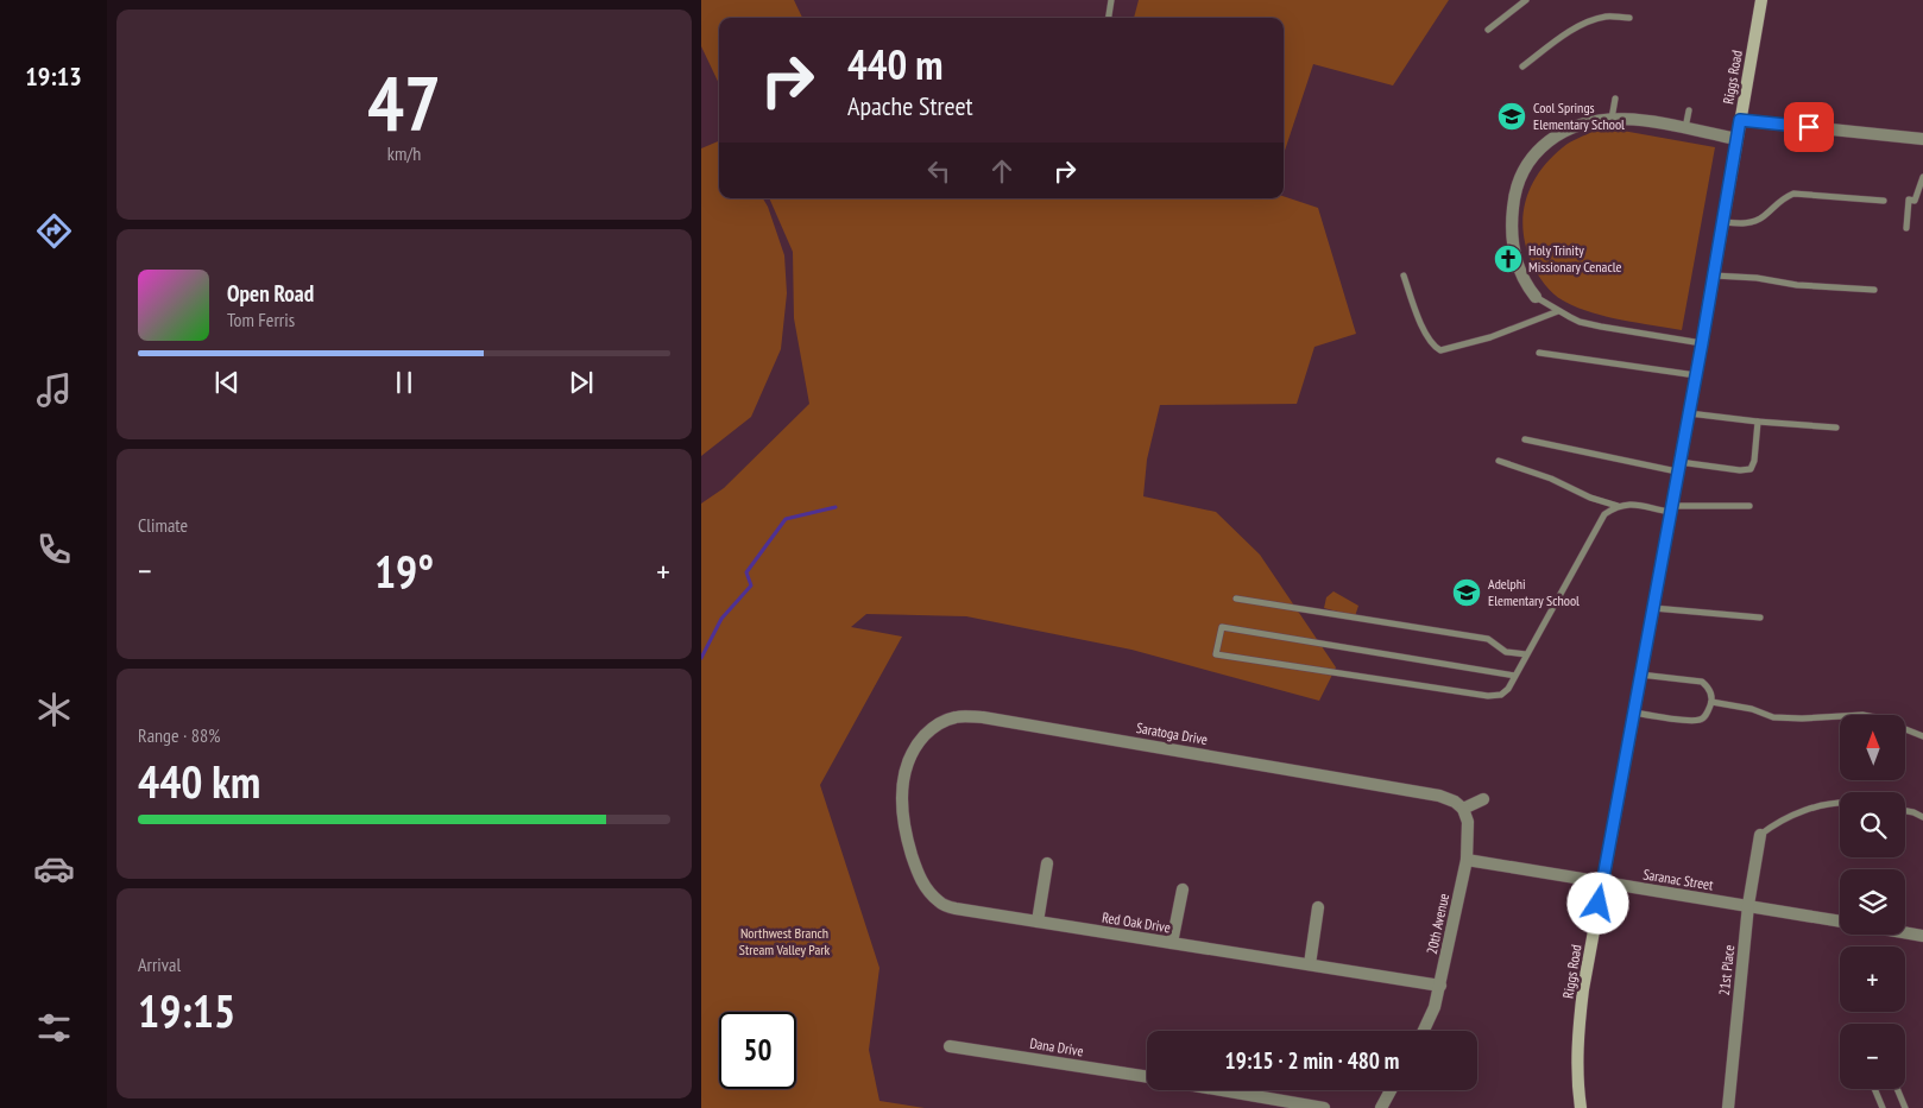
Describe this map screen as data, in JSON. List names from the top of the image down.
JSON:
{
  "streets": {
    "main road": ["Riggs Road"],
    "street": [
      "Saratoga Drive",
      "Saranac Street",
      "Red Oak Drive",
      "20th Avenue",
      "21st Place",
      "Dana Drive"
    ]
  },
  "crossings": [
    ["Riggs Road", "Saranac Street"],
    ["Saratoga Drive", "Red Oak Drive"],
    ["Saratoga Drive", "20th Avenue"],
    ["Saranac Street", "20th Avenue"],
    ["Saranac Street", "21st Place"],
    ["Red Oak Drive", "20th Avenue"]
  ],
  "parks": ["Northwest Branch Stream Valley Park"],
  "places": {
    "school or university": ["Cool Springs Elementary School", "Adelphi Elementary School"],
    "church": ["Holy Trinity Missionary Cenacle"]
  },
  "north": "top",
  "page": {
    "tabs": "19:13",
    "tile": [
      ["47", "km/h"],
      "Climate",
      ["Range · 88%", "440 km"],
      ["Arrival", "19:15"]
    ],
    "turn": ["440 m", "Apache Street"],
    "song": ["Open Road", "Tom Ferris"],
    "heat": ["−", "19°", "+"],
    "map_buttons": ["+", "−"],
    "limit": "50",
    "trip": "19:15 · 2 min · 480 m"
  }
}
